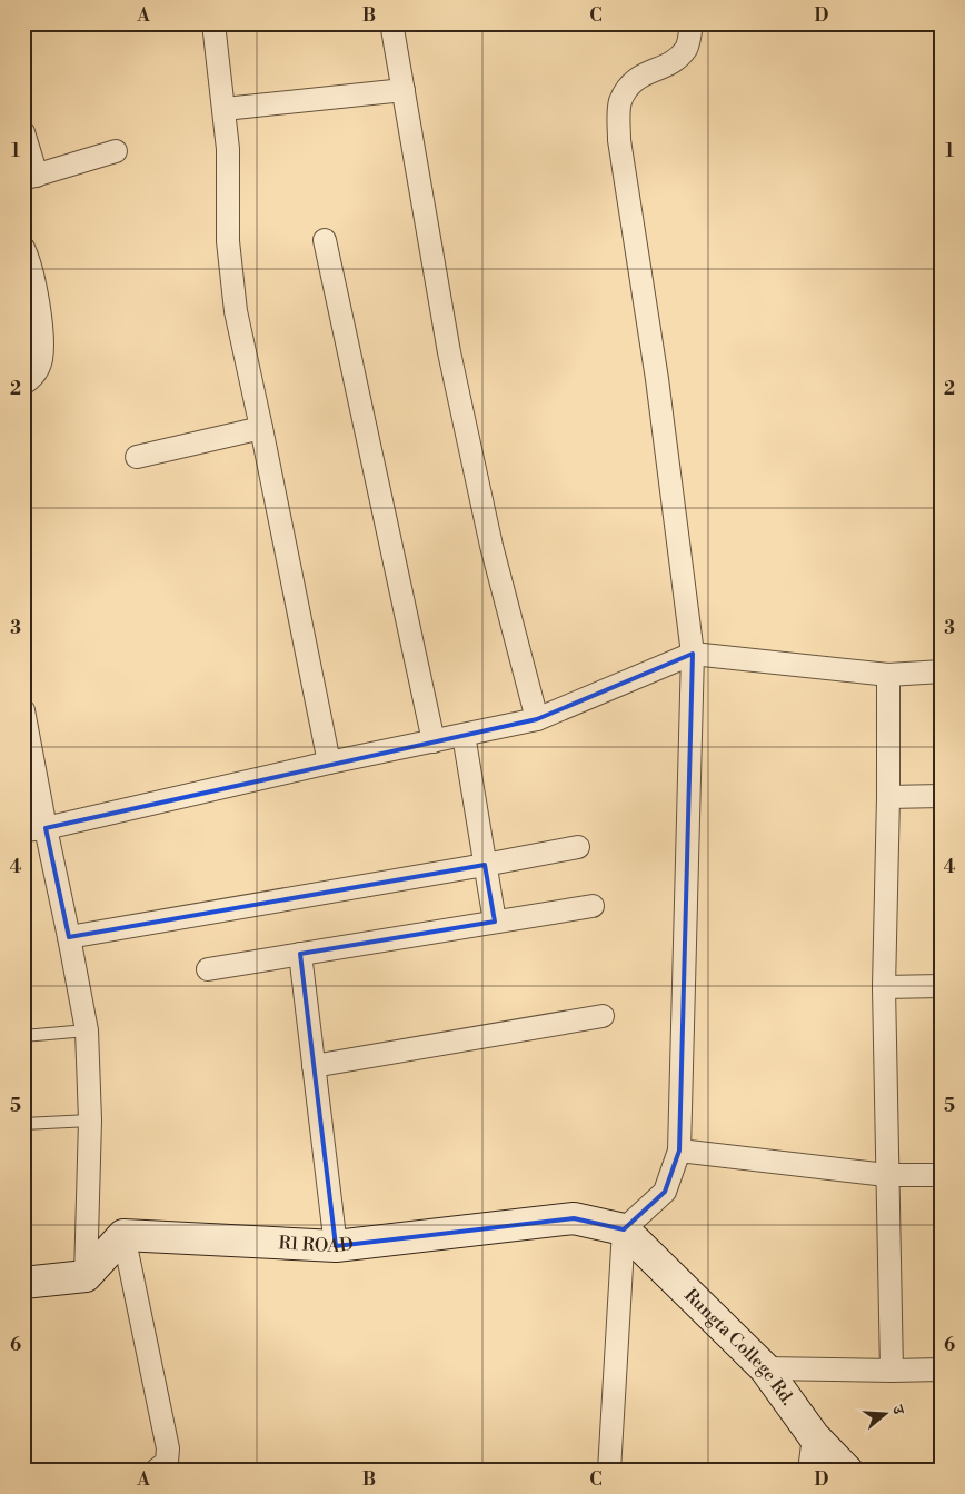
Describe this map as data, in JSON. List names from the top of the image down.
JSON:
{
  "streets": {
    "main road": ["R1 ROAD", "Rungta College Rd."]
  },
  "crossings": [
    ["R1 ROAD", "Rungta College Rd."]
  ],
  "north": "right",
  "grid": {
    "columns": [
      "A",
      "B",
      "C",
      "D"
    ],
    "rows": [
      "1",
      "2",
      "3",
      "4",
      "5",
      "6"
    ]
  }
}
